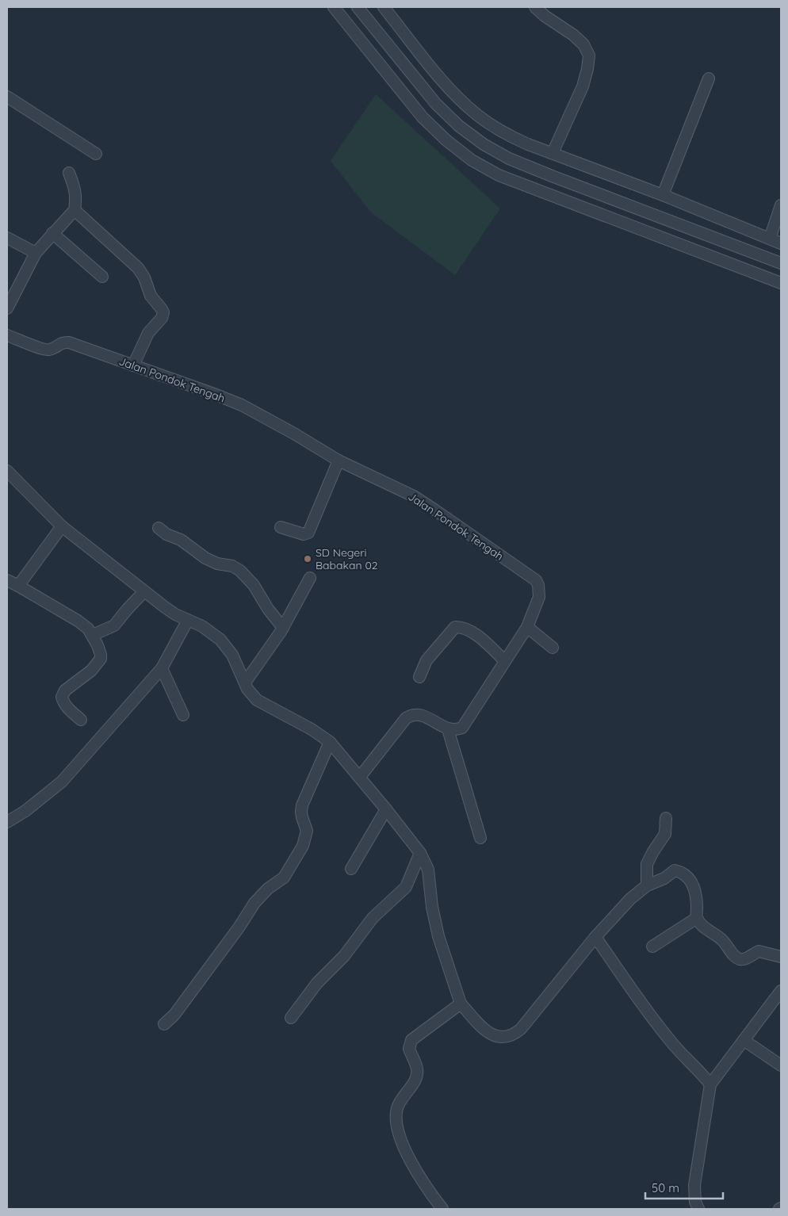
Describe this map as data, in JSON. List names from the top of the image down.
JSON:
{
  "streets": {
    "street": ["Jalan Pondok Tengah"]
  },
  "places": ["SD Negeri Babakan 02"],
  "scale_bar": "50 m"
}
